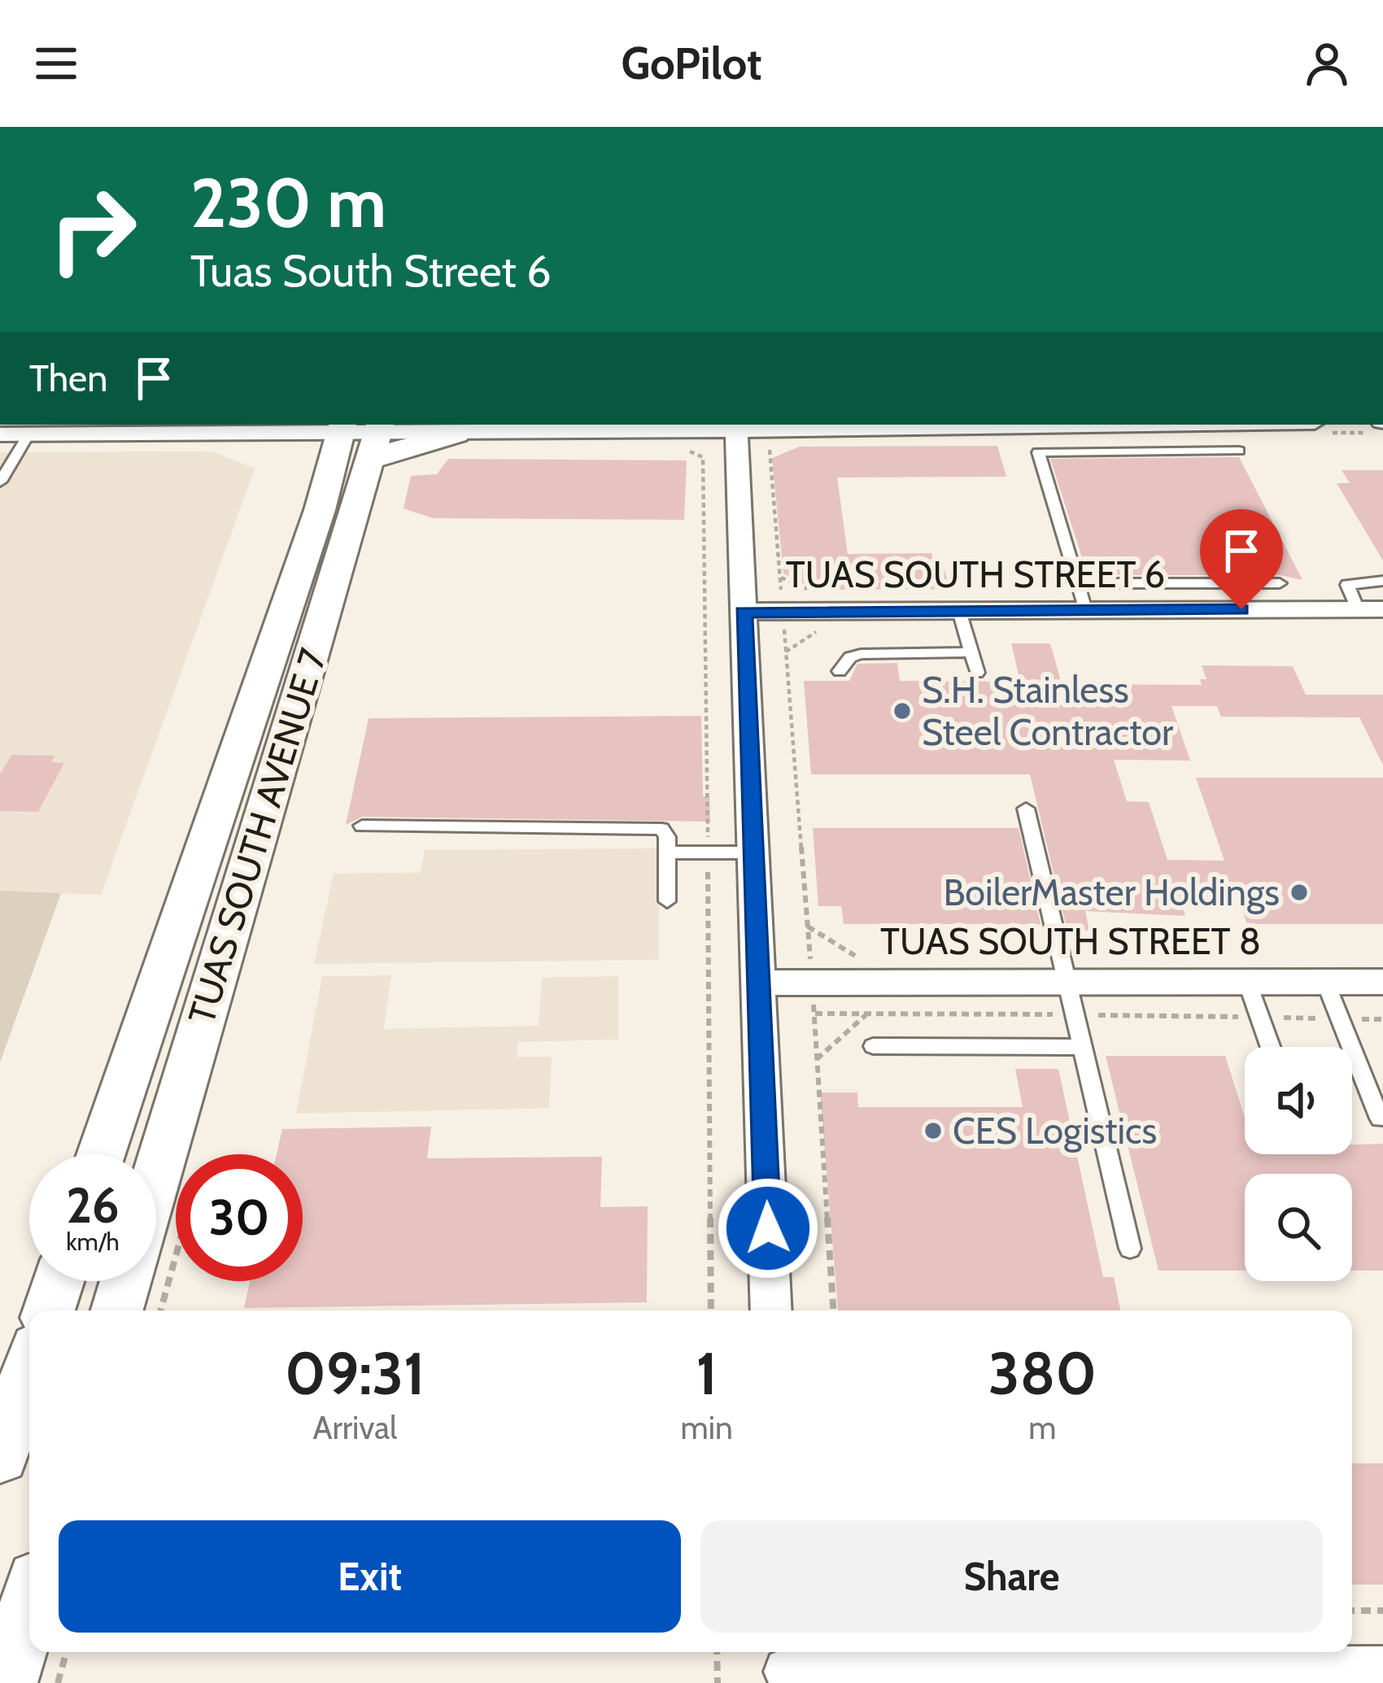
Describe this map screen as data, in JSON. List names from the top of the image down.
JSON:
{
  "streets": {
    "street": ["TUAS SOUTH STREET 6", "TUAS SOUTH AVENUE 7", "TUAS SOUTH STREET 8"]
  },
  "places": ["S.H. Stainless Steel Contractor", "BoilerMaster Holdings", "CES Logistics"],
  "page": {
    "header": "GoPilot",
    "turn": ["230 m", "Tuas South Street 6"],
    "then": "Then",
    "speed": "26 km/h",
    "limit": "30",
    "eta": [
      "09:31",
      "Arrival",
      "1",
      "min",
      "380",
      "m"
    ],
    "buttons": ["Exit", "Share"]
  }
}
